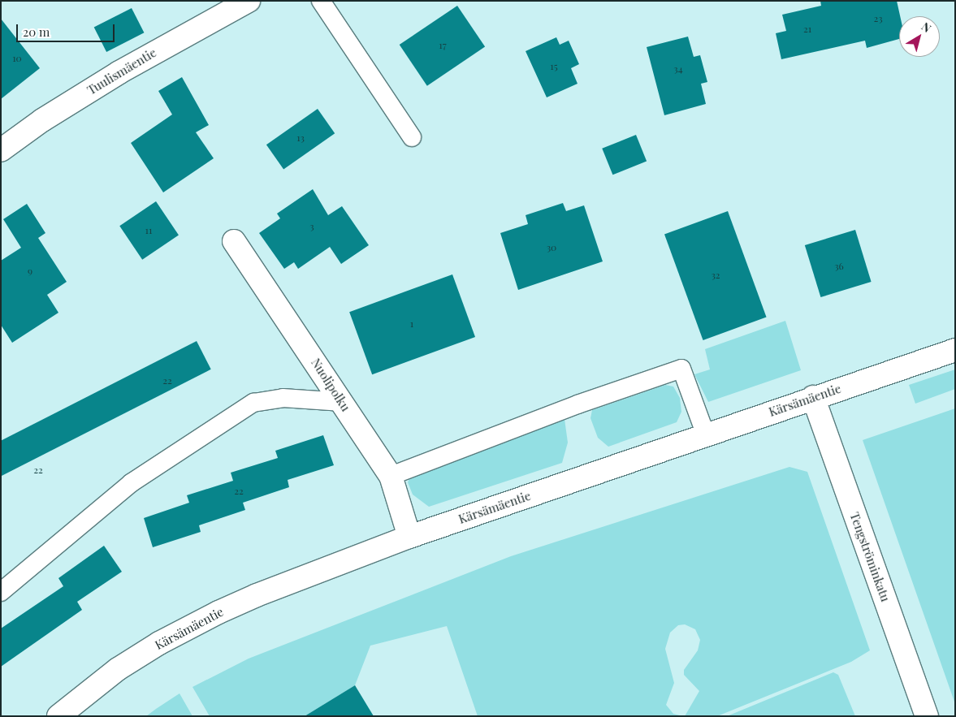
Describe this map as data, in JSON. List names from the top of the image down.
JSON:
{
  "streets": {
    "street": [
      "Tuulismäentie",
      "Nuolipolku",
      "Kärsämäentie",
      "Tengströminkatu"
    ]
  },
  "crossings": [
    ["Nuolipolku", "Kärsämäentie"],
    ["Kärsämäentie", "Tengströminkatu"]
  ],
  "house_numbers": [
    "23",
    "21",
    "17",
    "10",
    "15",
    "34",
    "13",
    "3",
    "11",
    "30",
    "36",
    "9",
    "32",
    "1",
    "22",
    "22",
    "22"
  ],
  "scale_bar": "20 m",
  "north": "top right"
}
